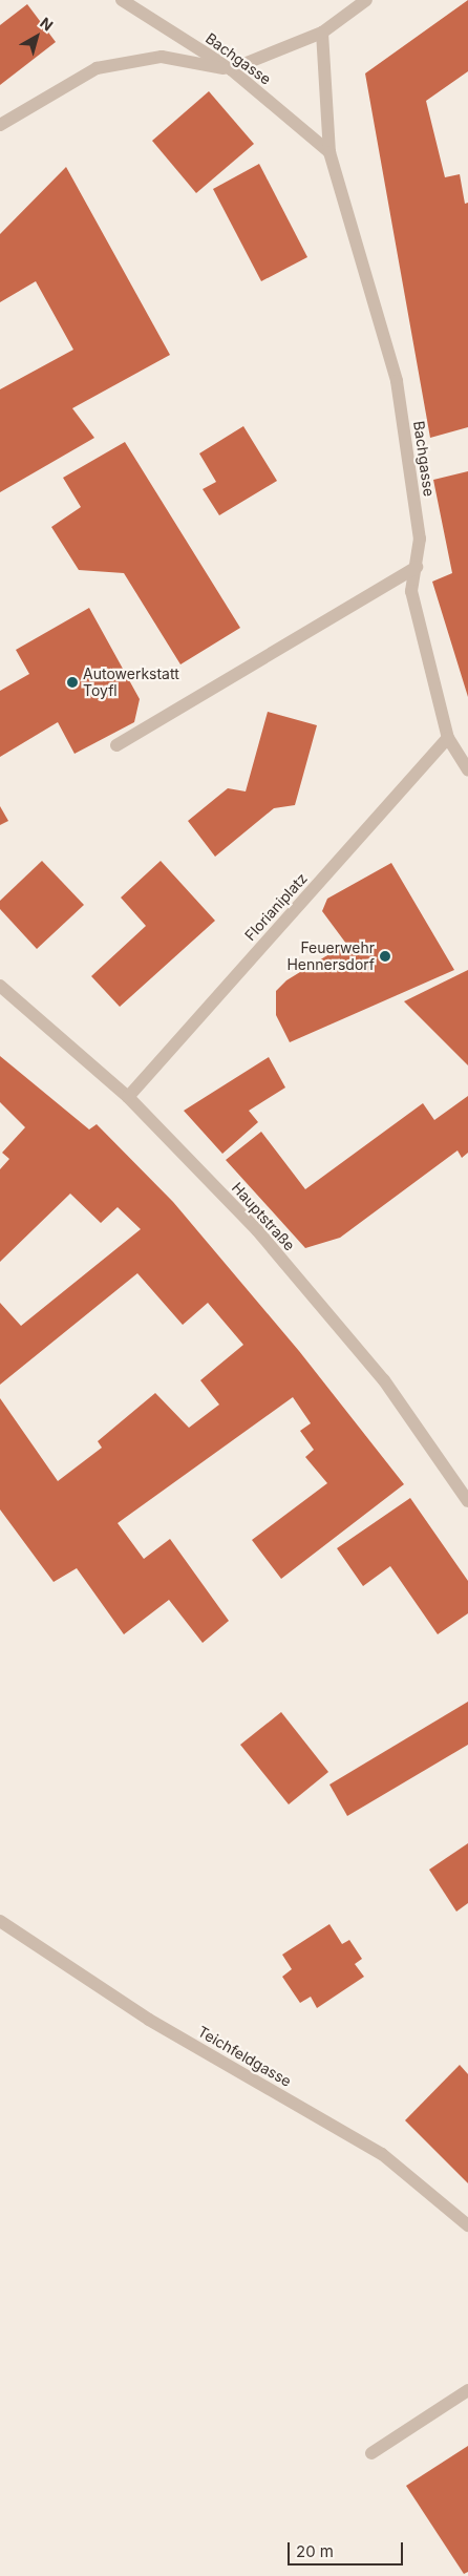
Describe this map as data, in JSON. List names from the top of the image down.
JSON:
{
  "streets": {
    "street": [
      "Bachgasse",
      "Florianiplatz",
      "Hauptstraße",
      "Teichfeldgasse"
    ]
  },
  "crossings": [
    ["Bachgasse", "Florianiplatz"],
    ["Florianiplatz", "Hauptstraße"]
  ],
  "places": ["Autowerkstatt Toyfl", "Feuerwehr Hennersdorf"],
  "scale_bar": "20 m",
  "north": "top right"
}
